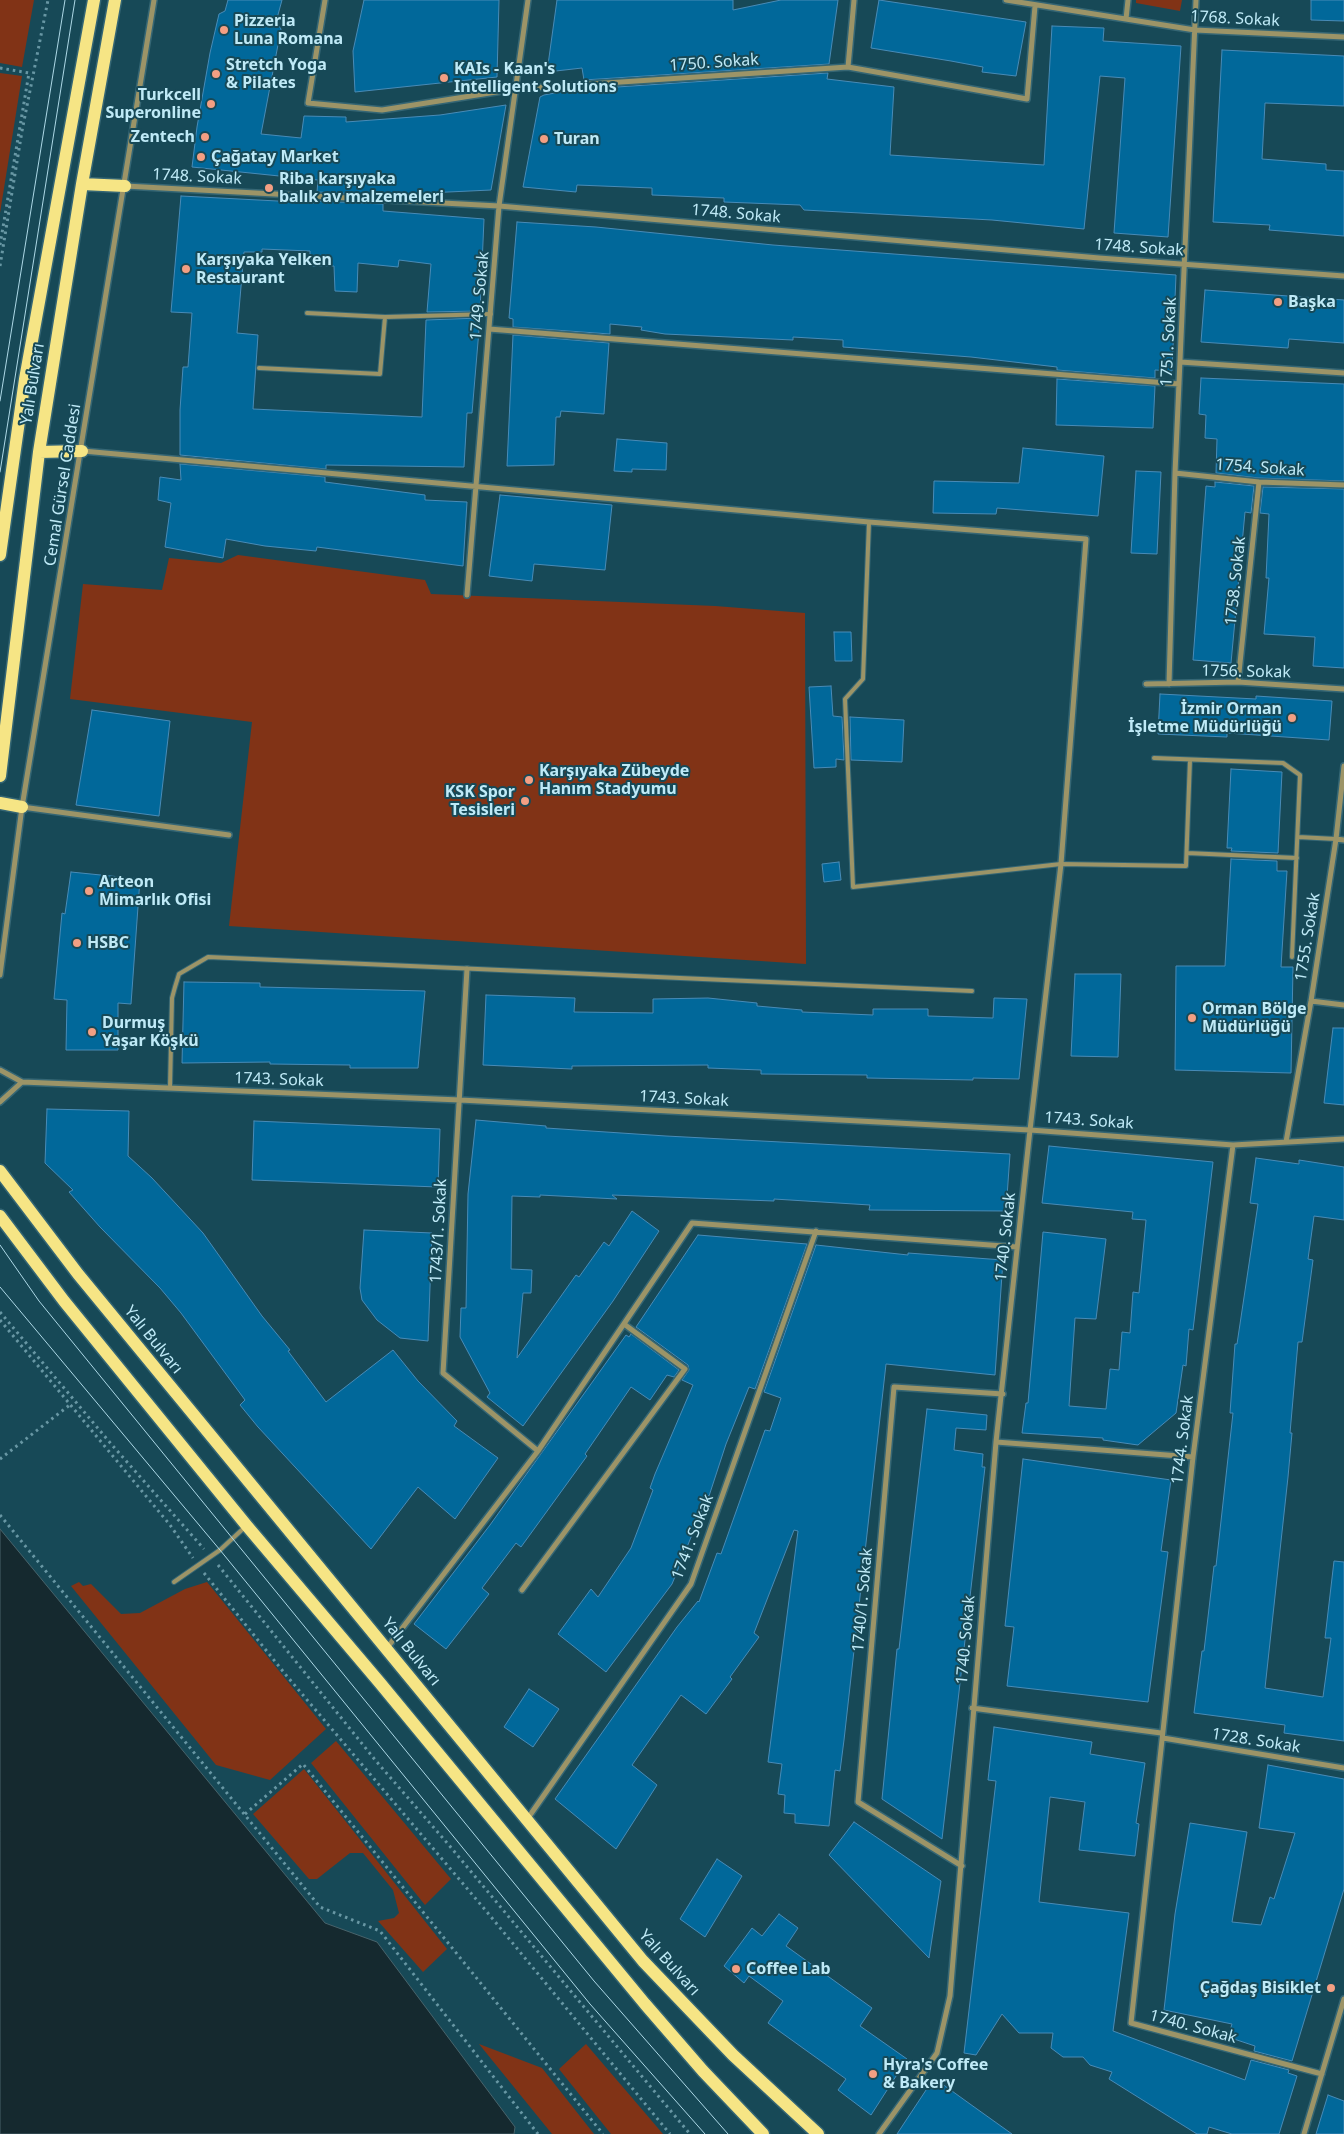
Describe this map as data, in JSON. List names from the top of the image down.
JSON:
{
  "streets": {
    "main road": ["Yalı Bulvarı"],
    "street": [
      "1768. Sokak",
      "1750. Sokak",
      "1748. Sokak",
      "1749. Sokak",
      "1751. Sokak",
      "1754. Sokak",
      "Cemal Gürsel Caddesi",
      "1758. Sokak",
      "1756. Sokak",
      "1755. Sokak",
      "1743. Sokak",
      "1743/1. Sokak",
      "1740. Sokak",
      "1744. Sokak",
      "1741. Sokak",
      "1740/1. Sokak",
      "1728. Sokak"
    ]
  },
  "crossings": [
    ["1768. Sokak", "1750. Sokak"],
    ["1768. Sokak", "1751. Sokak"],
    ["1750. Sokak", "1749. Sokak"],
    ["1748. Sokak", "1749. Sokak"],
    ["1748. Sokak", "1751. Sokak"],
    ["1748. Sokak", "Cemal Gürsel Caddesi"],
    ["1751. Sokak", "1754. Sokak"],
    ["1751. Sokak", "1756. Sokak"],
    ["Yalı Bulvarı", "1741. Sokak"],
    ["1754. Sokak", "1758. Sokak"],
    ["1758. Sokak", "1756. Sokak"],
    ["1755. Sokak", "1743. Sokak"],
    ["1743. Sokak", "1743/1. Sokak"],
    ["1743. Sokak", "1740. Sokak"],
    ["1743. Sokak", "1744. Sokak"],
    ["1740. Sokak", "1744. Sokak"],
    ["1740. Sokak", "1740/1. Sokak"],
    ["1740. Sokak", "1728. Sokak"],
    ["1744. Sokak", "1728. Sokak"]
  ],
  "places": [
    "Pizzeria Luna Romana",
    "Stretch Yoga & Pilates",
    "KAIs - Kaan's Intelligent Solutions",
    "Turkcell Superonline",
    "Zentech",
    "Turan",
    "Çağatay Market",
    "Riba karşıyaka balık av malzemeleri",
    "Karşıyaka Yelken Restaurant",
    "Başka",
    "İzmir Orman İşletme Müdürlüğü",
    "Karşıyaka Zübeyde Hanım Stadyumu",
    "KSK Spor Tesisleri",
    "Arteon Mimarlık Ofisi",
    "HSBC",
    "Orman Bölge Müdürlüğü",
    "Durmuş Yaşar Köşkü",
    "Coffee Lab",
    "Çağdaş Bisiklet",
    "Hyra's Coffee & Bakery"
  ]
}
